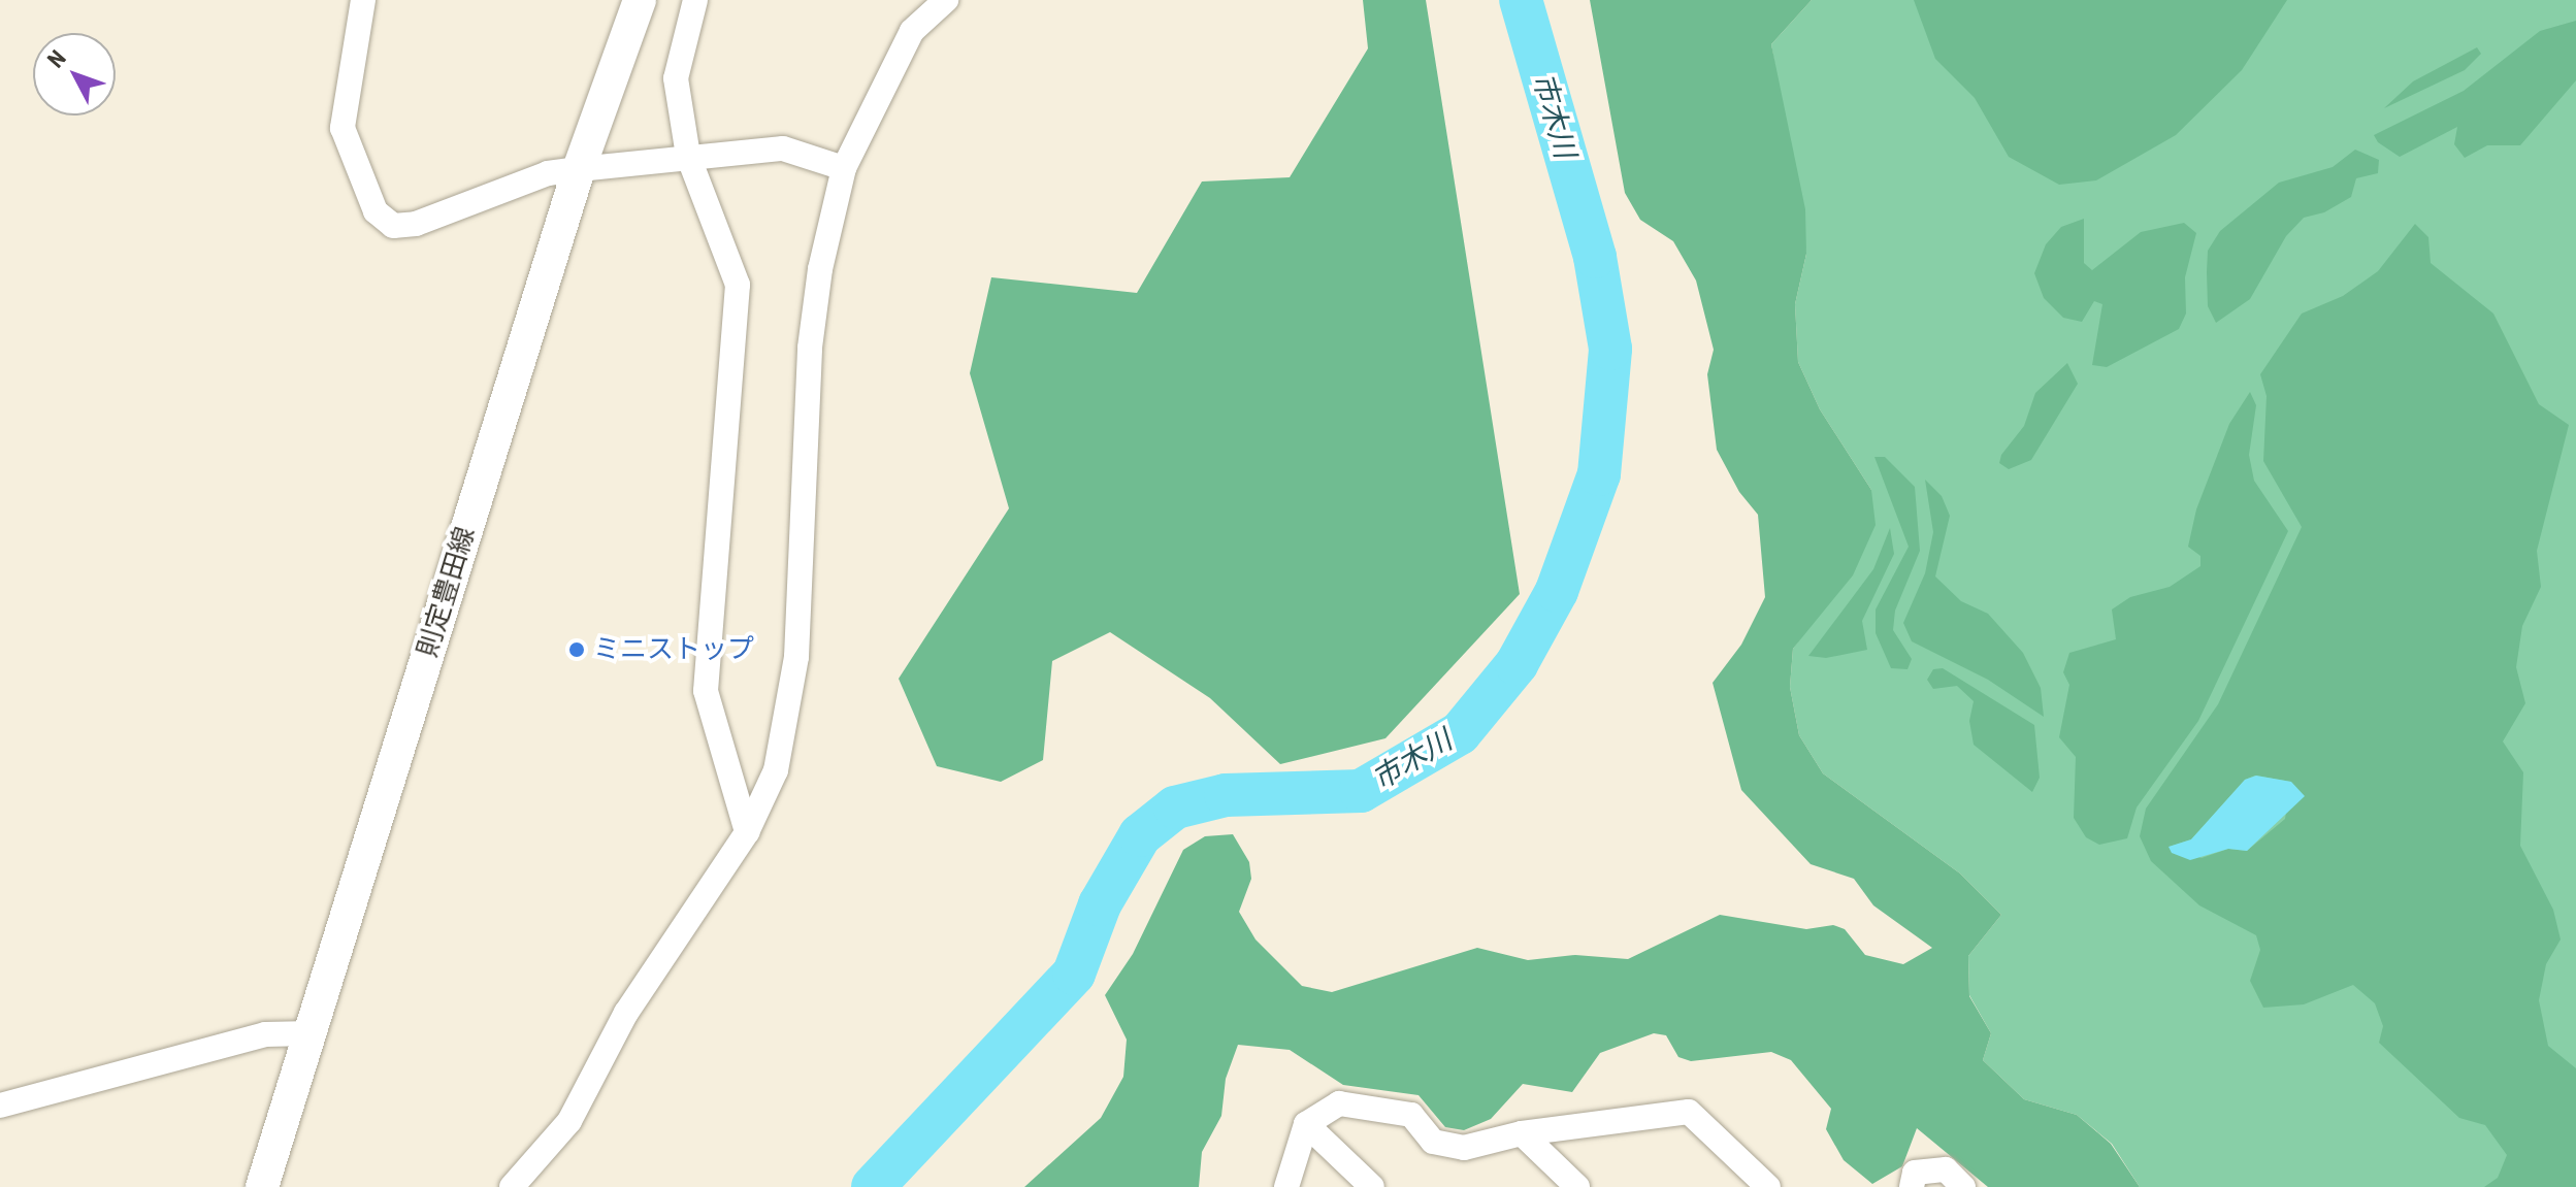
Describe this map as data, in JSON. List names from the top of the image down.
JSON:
{
  "streets": {
    "main road": ["則定豊田線"]
  },
  "water": ["市木川"],
  "places": ["ミニストップ"],
  "north": "top left"
}
